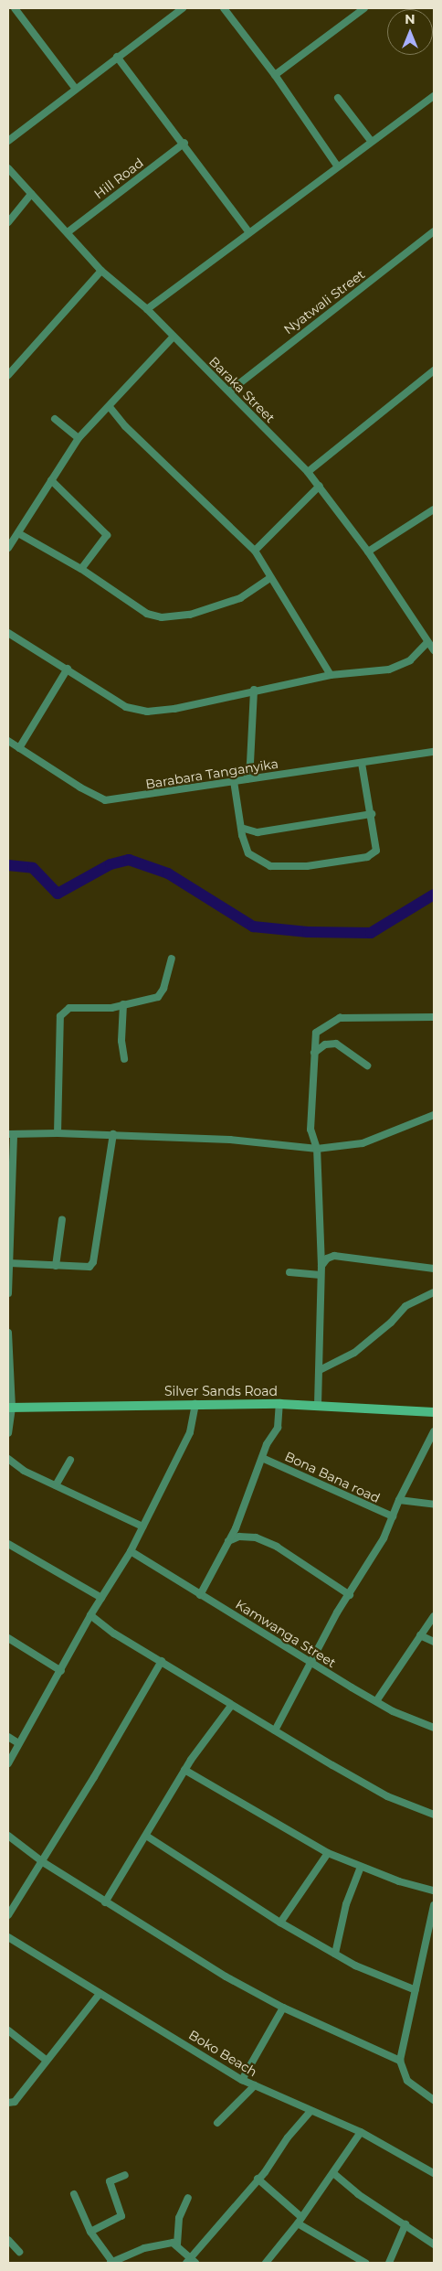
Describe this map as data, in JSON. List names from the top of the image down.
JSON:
{
  "streets": {
    "street": [
      "Hill Road",
      "Nyatwali Street",
      "Baraka Street",
      "Barabara Tanganyika",
      "Silver Sands Road",
      "Bona Bana road",
      "Kamwanga Street",
      "Boko Beach"
    ]
  },
  "crossings": [
    ["Hill Road", "Baraka Street"],
    ["Nyatwali Street", "Baraka Street"]
  ],
  "north": "top"
}
